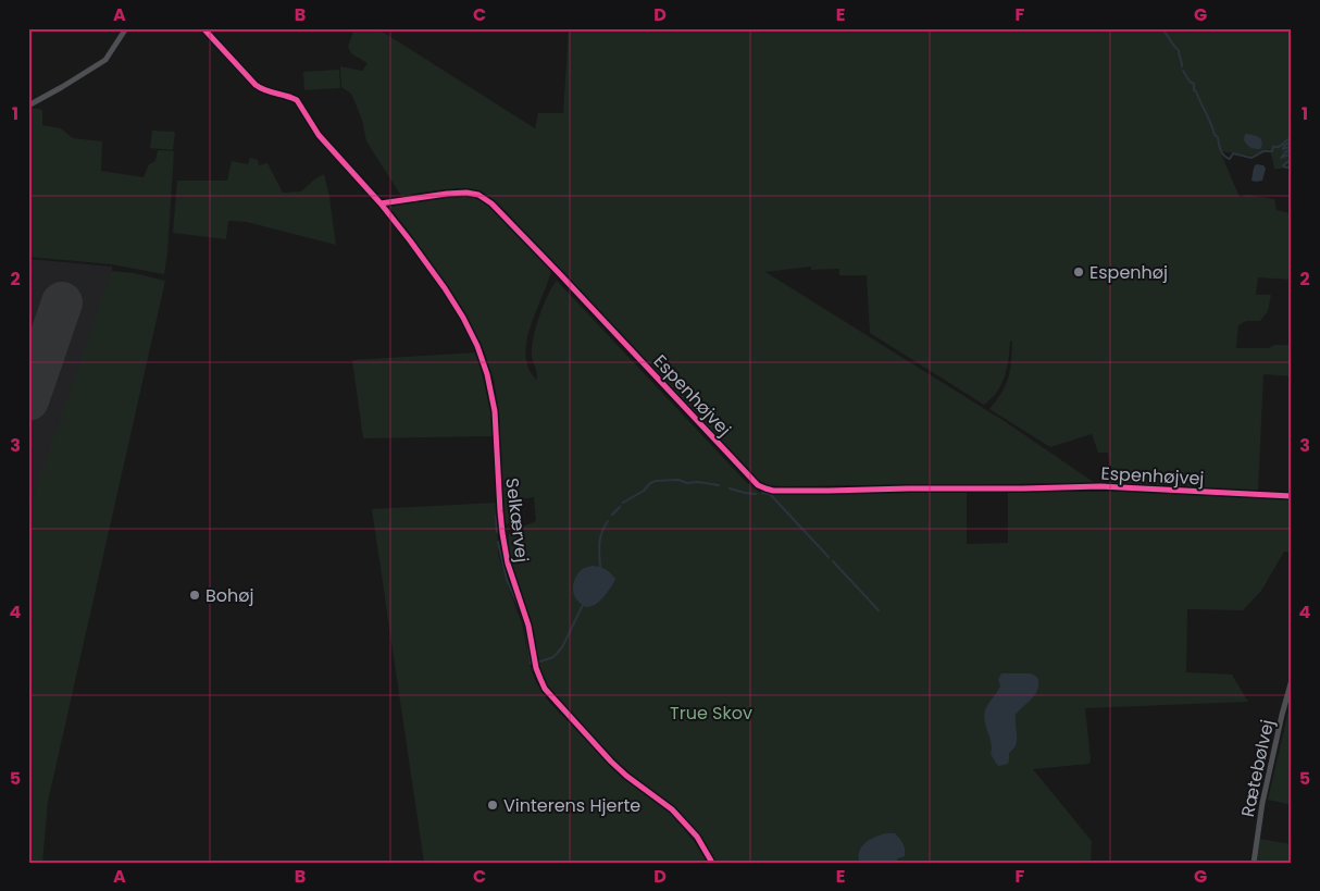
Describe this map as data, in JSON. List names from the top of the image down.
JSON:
{
  "streets": {
    "street": ["Espenhøjvej", "Selkærvej", "Rætebølvej"]
  },
  "crossings": [
    ["Espenhøjvej", "Selkærvej"]
  ],
  "parks": ["True Skov"],
  "places": ["Espenhøj", "Bohøj", "Vinterens Hjerte"],
  "grid": {
    "columns": [
      "A",
      "B",
      "C",
      "D",
      "E",
      "F",
      "G"
    ],
    "rows": [
      "1",
      "2",
      "3",
      "4",
      "5"
    ]
  }
}
